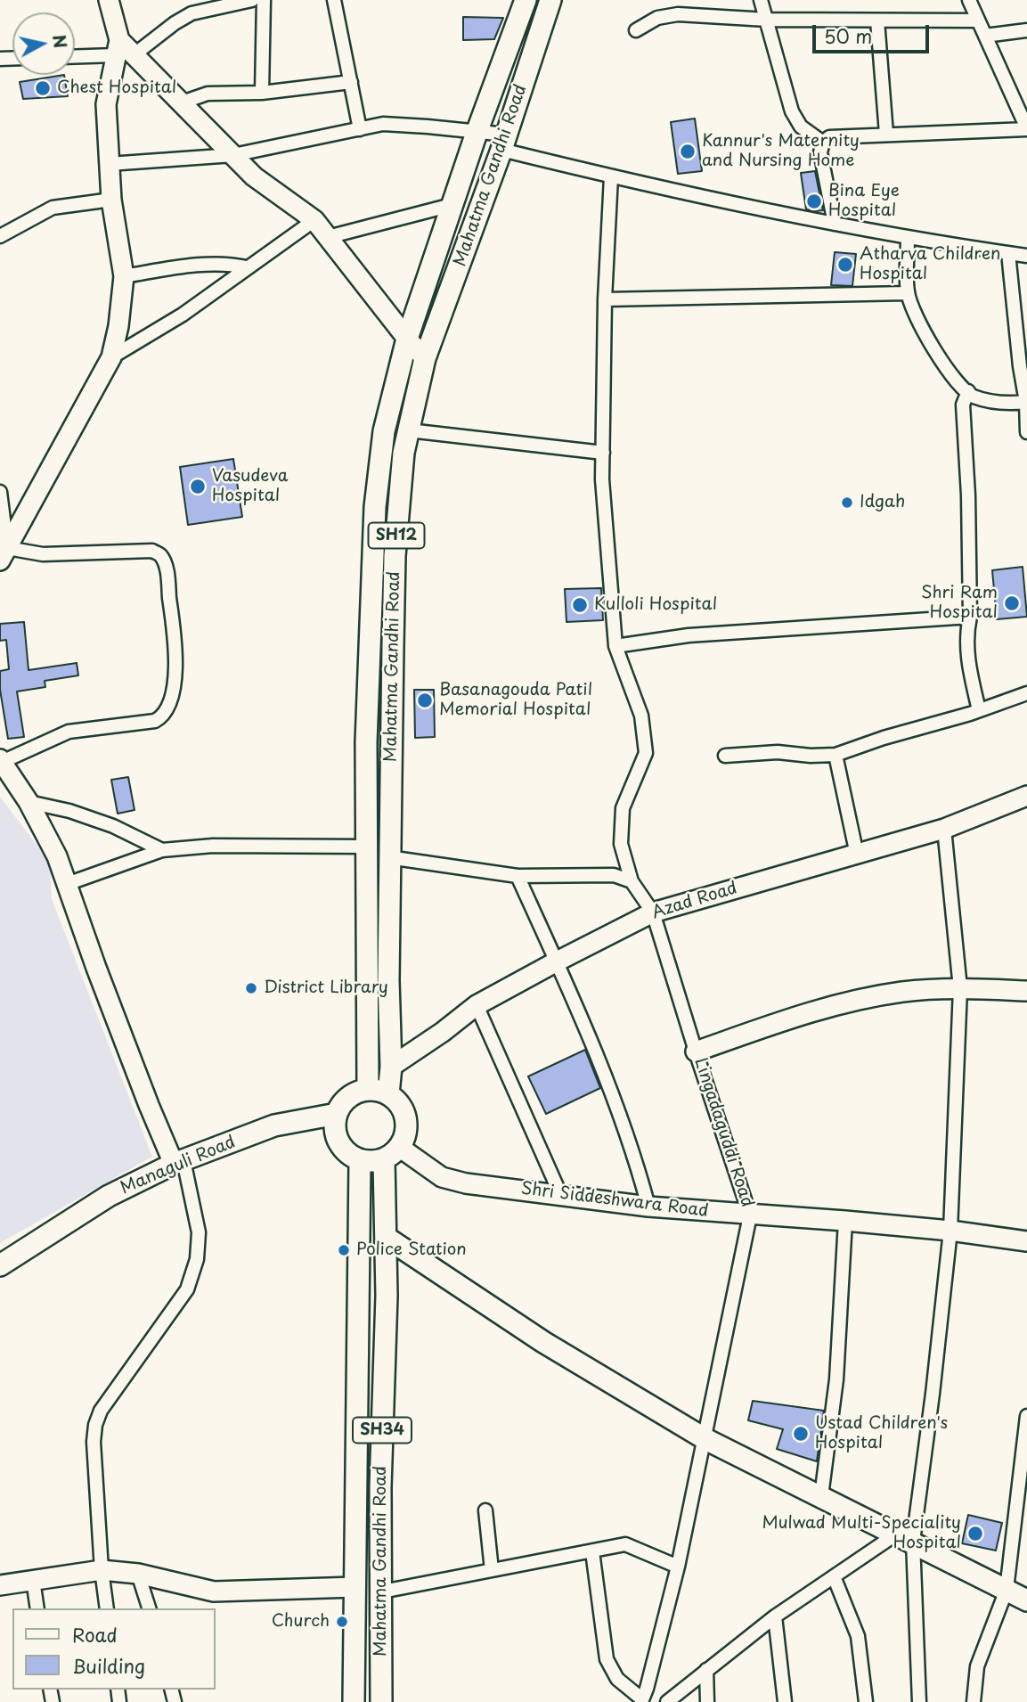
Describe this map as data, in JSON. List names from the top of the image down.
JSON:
{
  "streets": {
    "main road": [
      "Mahatma Gandhi Road",
      "SH12",
      "Managuli Road",
      "SH34"
    ],
    "street": ["Azad Road", "Lingadaguddi Road", "Shri Siddeshwara Road"]
  },
  "crossings": [
    ["Mahatma Gandhi Road", "Azad Road"],
    ["Mahatma Gandhi Road", "Managuli Road"],
    ["Mahatma Gandhi Road", "Shri Siddeshwara Road"],
    ["Mahatma Gandhi Road", "SH34"],
    ["Lingadaguddi Road", "Shri Siddeshwara Road"],
    ["Managuli Road", "Shri Siddeshwara Road"],
    ["Managuli Road", "SH34"],
    ["Shri Siddeshwara Road", "SH34"]
  ],
  "places": [
    "Chest Hospital",
    "Kannur's Maternity and Nursing Home",
    "Bina Eye Hospital",
    "Atharva Children Hospital",
    "Vasudeva Hospital",
    "Idgah",
    "Shri Ram Hospital",
    "Kulloli Hospital",
    "Basanagouda Patil Memorial Hospital",
    "District Library",
    "Police Station",
    "Ustad Children's Hospital",
    "Mulwad Multi-Speciality Hospital",
    "Church"
  ],
  "legend": ["Road", "Building"],
  "scale_bar": "50 m",
  "north": "right"
}
